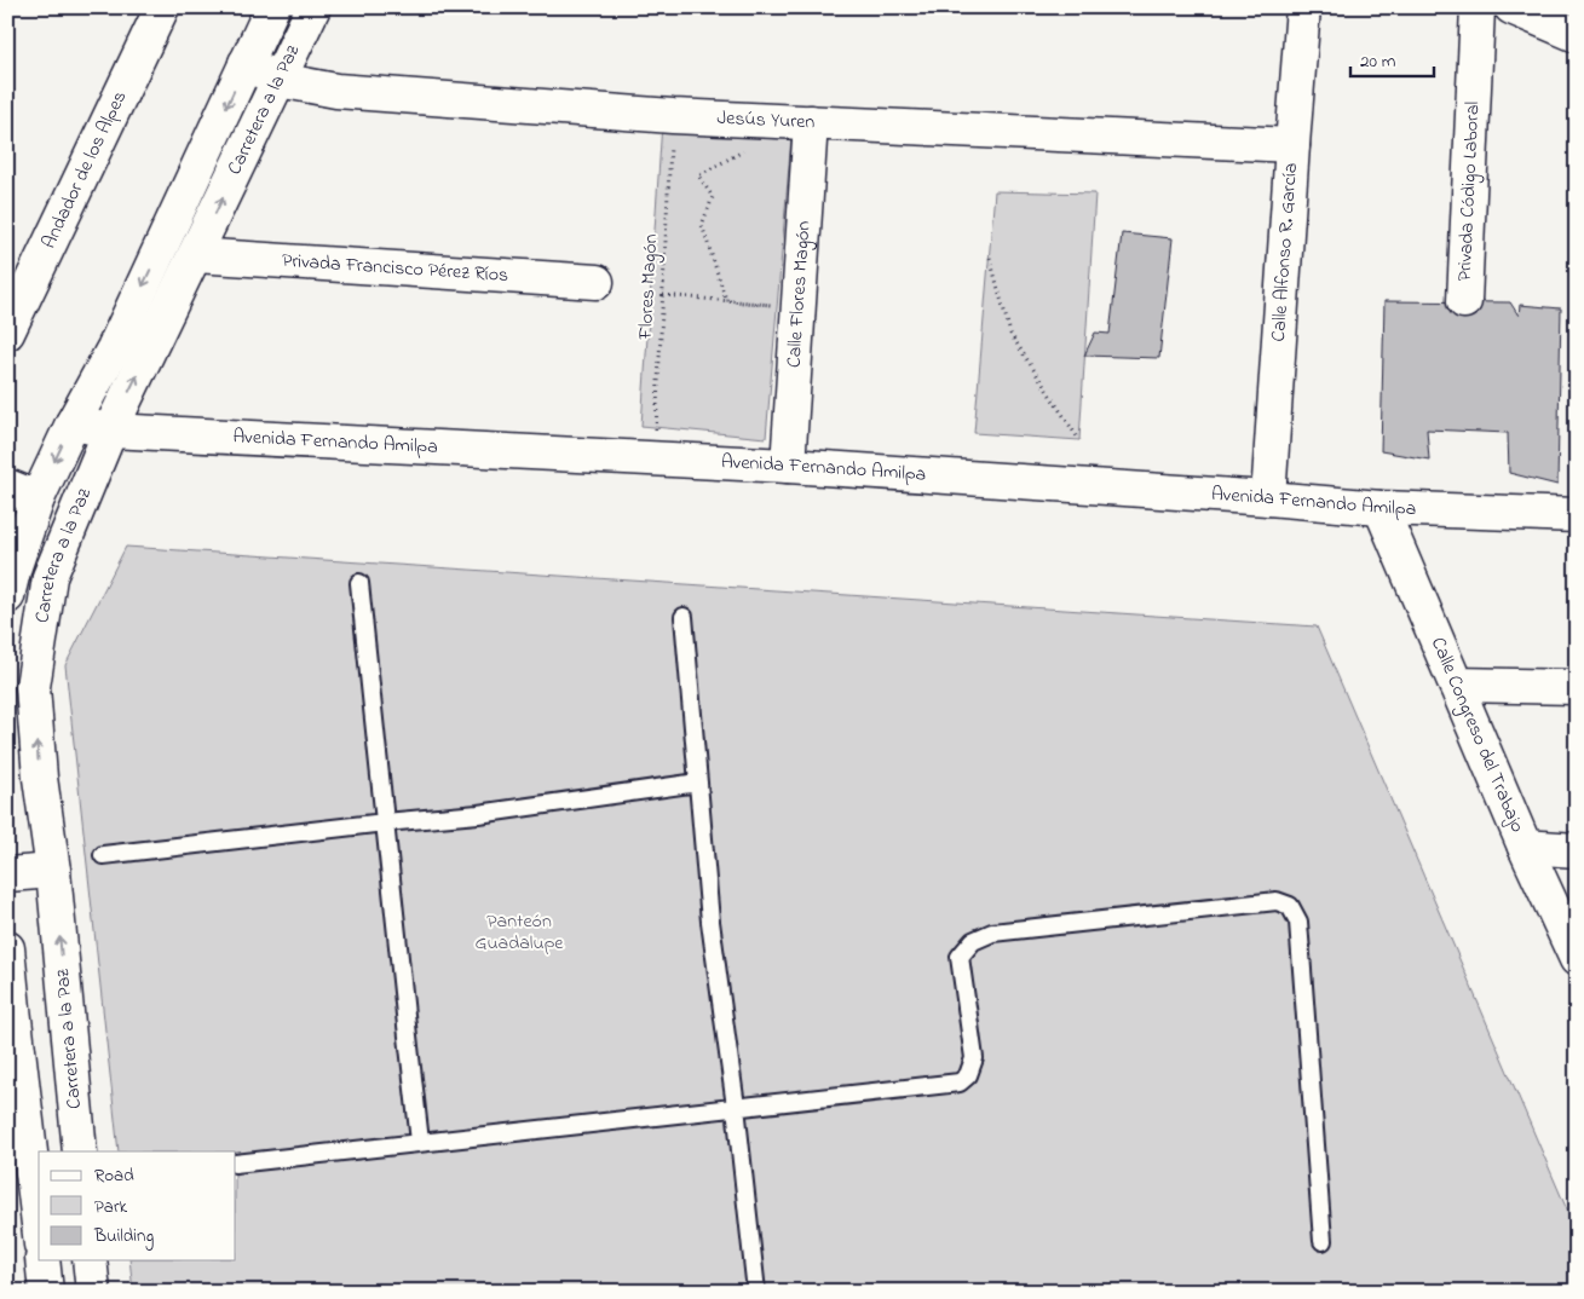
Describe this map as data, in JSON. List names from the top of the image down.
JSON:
{
  "streets": {
    "street": [
      "Carretera a la Paz",
      "Jesús Yuren",
      "Andador de los Alpes",
      "Privada Código Laboral",
      "Calle Alfonso R. García",
      "Privada Francisco Pérez Ríos",
      "Calle Flores Magón",
      "Avenida Fernando Amilpa",
      "Calle Congreso del Trabajo"
    ],
    "path": ["Flores Magón"]
  },
  "crossings": [
    ["Carretera a la Paz", "Jesús Yuren"],
    ["Carretera a la Paz", "Privada Francisco Pérez Ríos"],
    ["Carretera a la Paz", "Avenida Fernando Amilpa"],
    ["Jesús Yuren", "Calle Alfonso R. García"],
    ["Jesús Yuren", "Flores Magón"],
    ["Jesús Yuren", "Calle Flores Magón"],
    ["Calle Alfonso R. García", "Avenida Fernando Amilpa"],
    ["Flores Magón", "Avenida Fernando Amilpa"],
    ["Calle Flores Magón", "Avenida Fernando Amilpa"],
    ["Avenida Fernando Amilpa", "Calle Congreso del Trabajo"]
  ],
  "parks": ["Panteón Guadalupe"],
  "legend": ["Road", "Park", "Building"],
  "scale_bar": "20 m"
}
